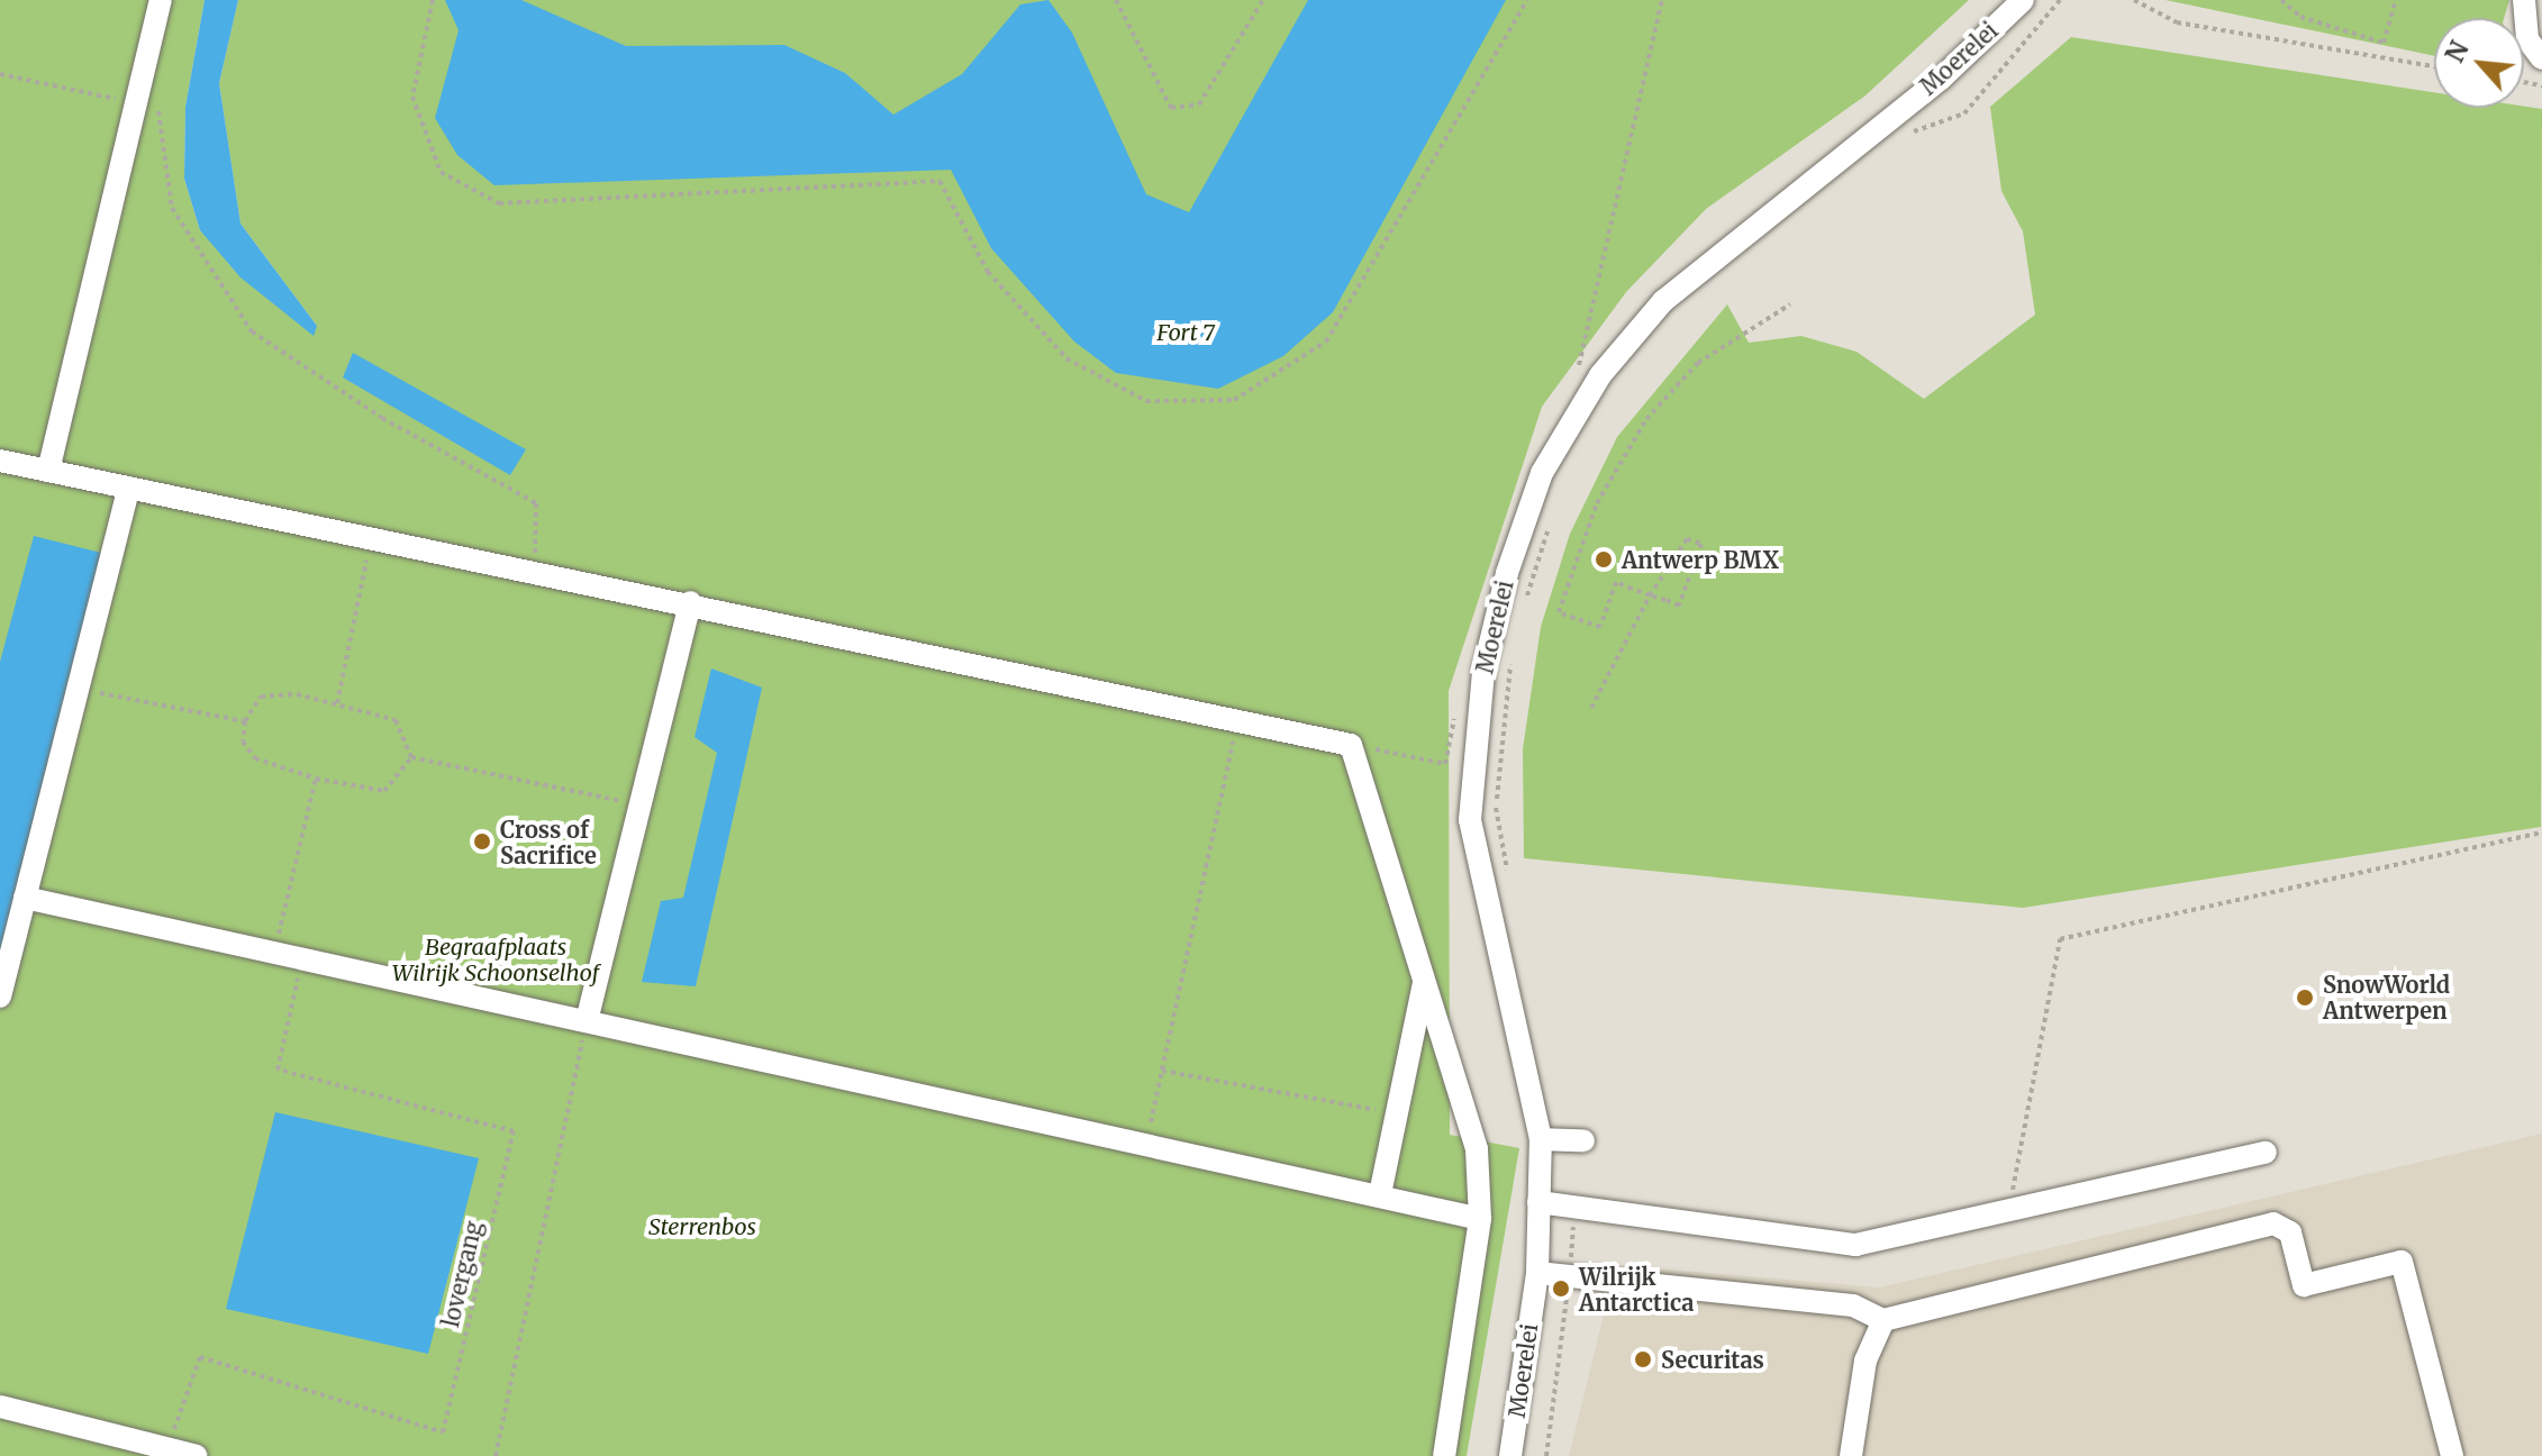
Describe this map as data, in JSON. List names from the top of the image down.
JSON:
{
  "streets": {
    "street": ["Moerelei"],
    "path": ["lovergang"]
  },
  "parks": ["Fort 7", "Begraafplaats Wilrijk Schoonselhof", "Sterrenbos"],
  "places": [
    "Antwerp BMX",
    "Cross of Sacrifice",
    "SnowWorld Antwerpen",
    "Wilrijk Antarctica",
    "Securitas"
  ],
  "north": "top left"
}
